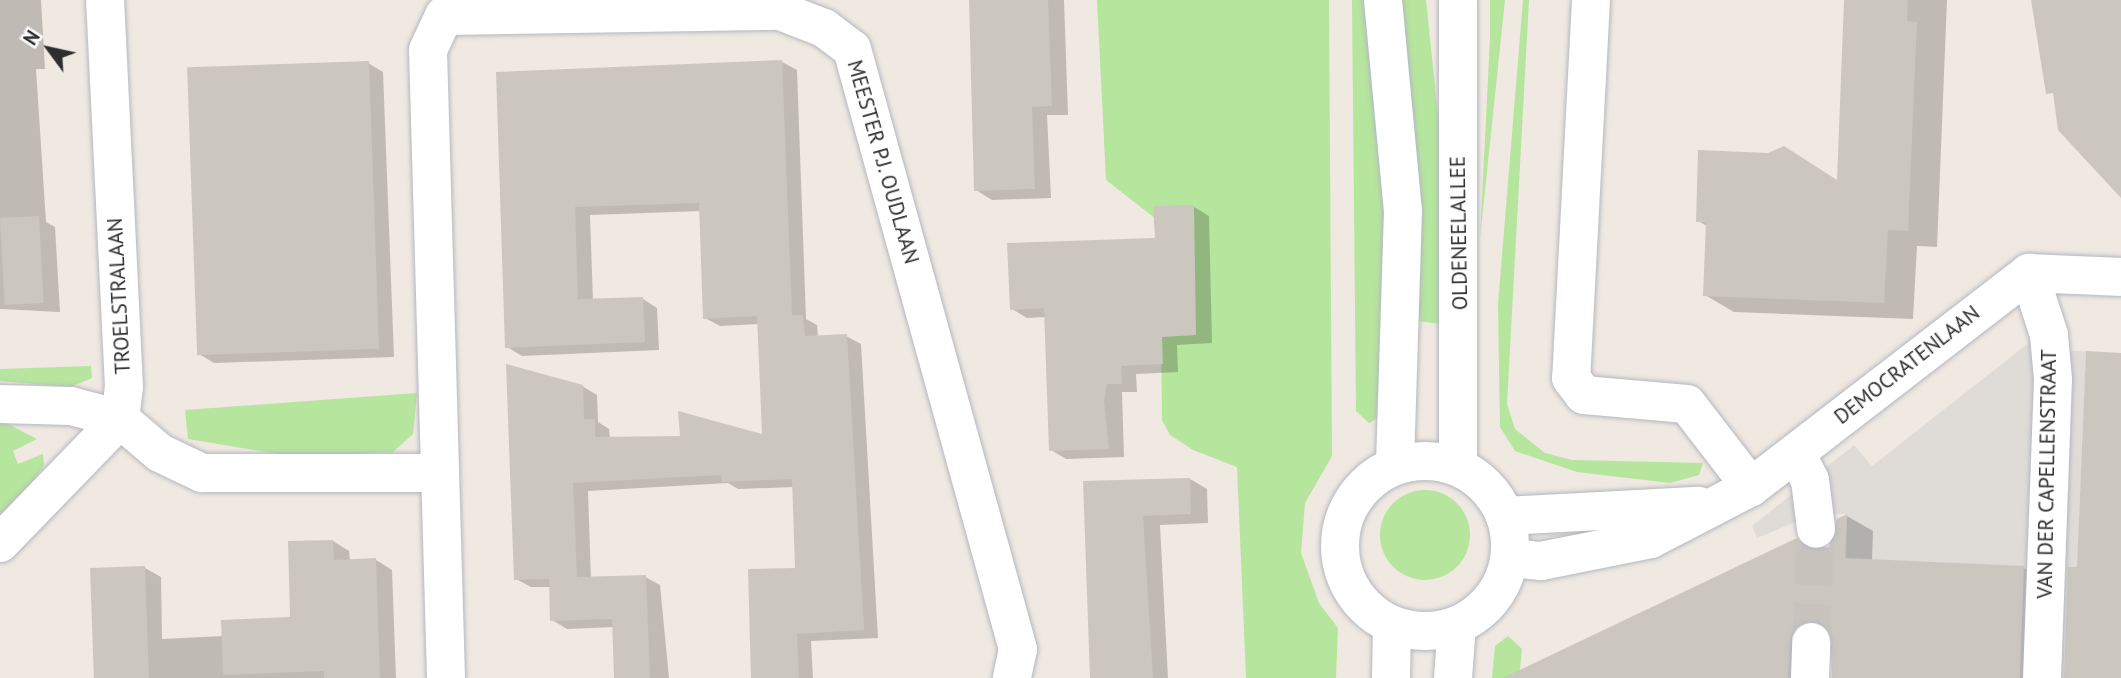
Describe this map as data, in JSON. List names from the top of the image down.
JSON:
{
  "streets": {
    "street": [
      "MEESTER P.J. OUDLAAN",
      "OLDENEELALLEE",
      "TROELSTRALAAN",
      "DEMOCRATENLAAN",
      "VAN DER CAPELLENSTRAAT"
    ]
  },
  "crossings": [
    ["OLDENEELALLEE", "DEMOCRATENLAAN"],
    ["DEMOCRATENLAAN", "VAN DER CAPELLENSTRAAT"]
  ],
  "north": "top left"
}
